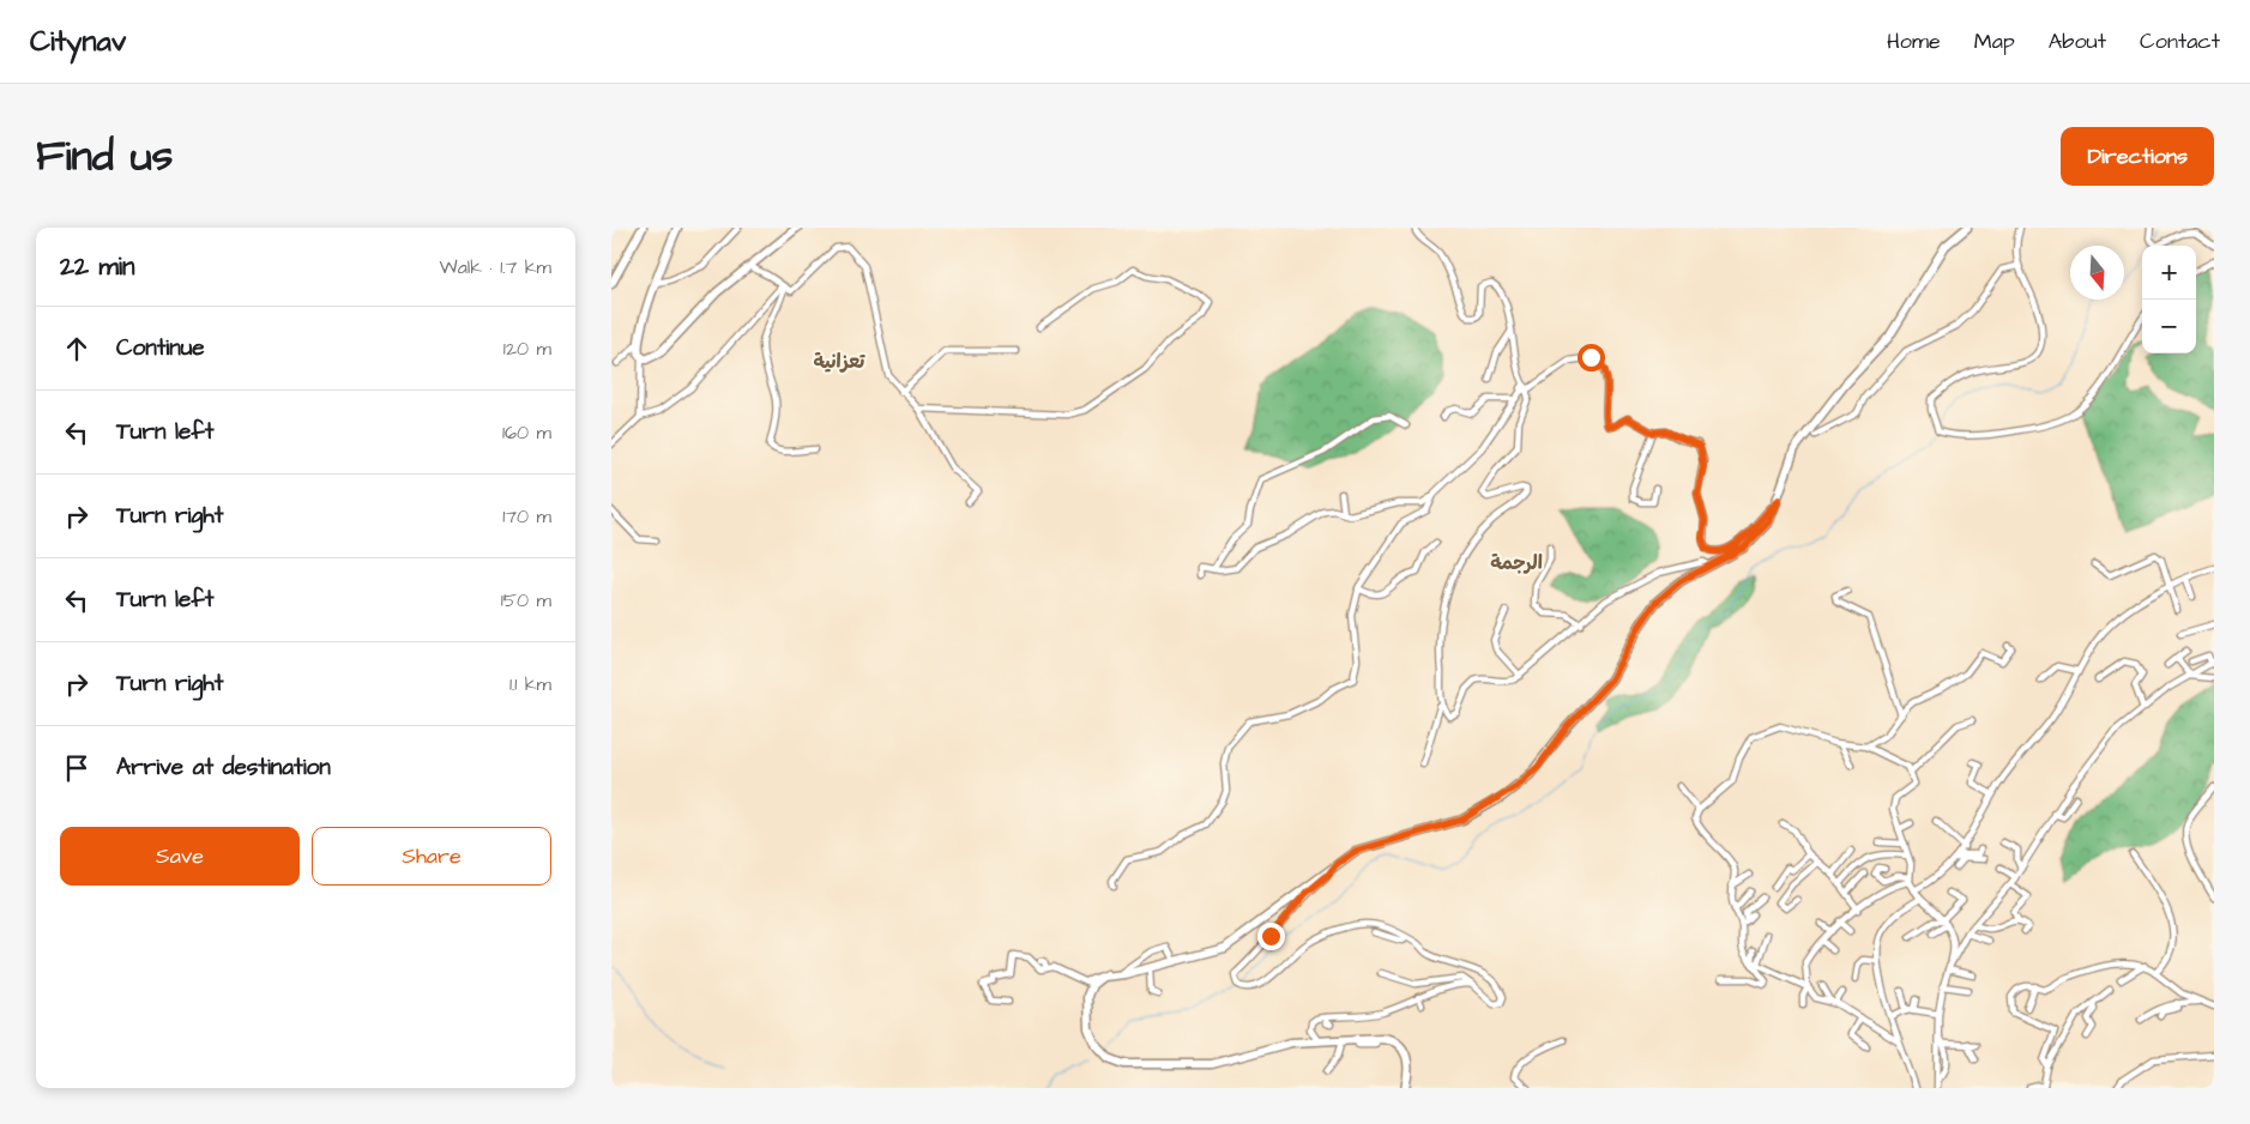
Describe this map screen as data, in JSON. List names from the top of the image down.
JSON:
{
  "districts": ["تعزانية", "الرجمة"],
  "north": "bottom",
  "page": {
    "header": "Citynav",
    "nav": [
      "Home",
      "Map",
      "About",
      "Contact"
    ],
    "title": "Find us",
    "buttons": [
      "Directions",
      ["Save", "Share"]
    ],
    "heading": ["22 min", "Walk · 1.7 km"],
    "map_buttons": ["+", "−"],
    "list": [
      ["Continue", "120 m"],
      ["Turn left", "160 m"],
      ["Turn right", "170 m"],
      ["Turn left", "150 m"],
      ["Turn right", "1.1 km"],
      "Arrive at destination"
    ]
  }
}
